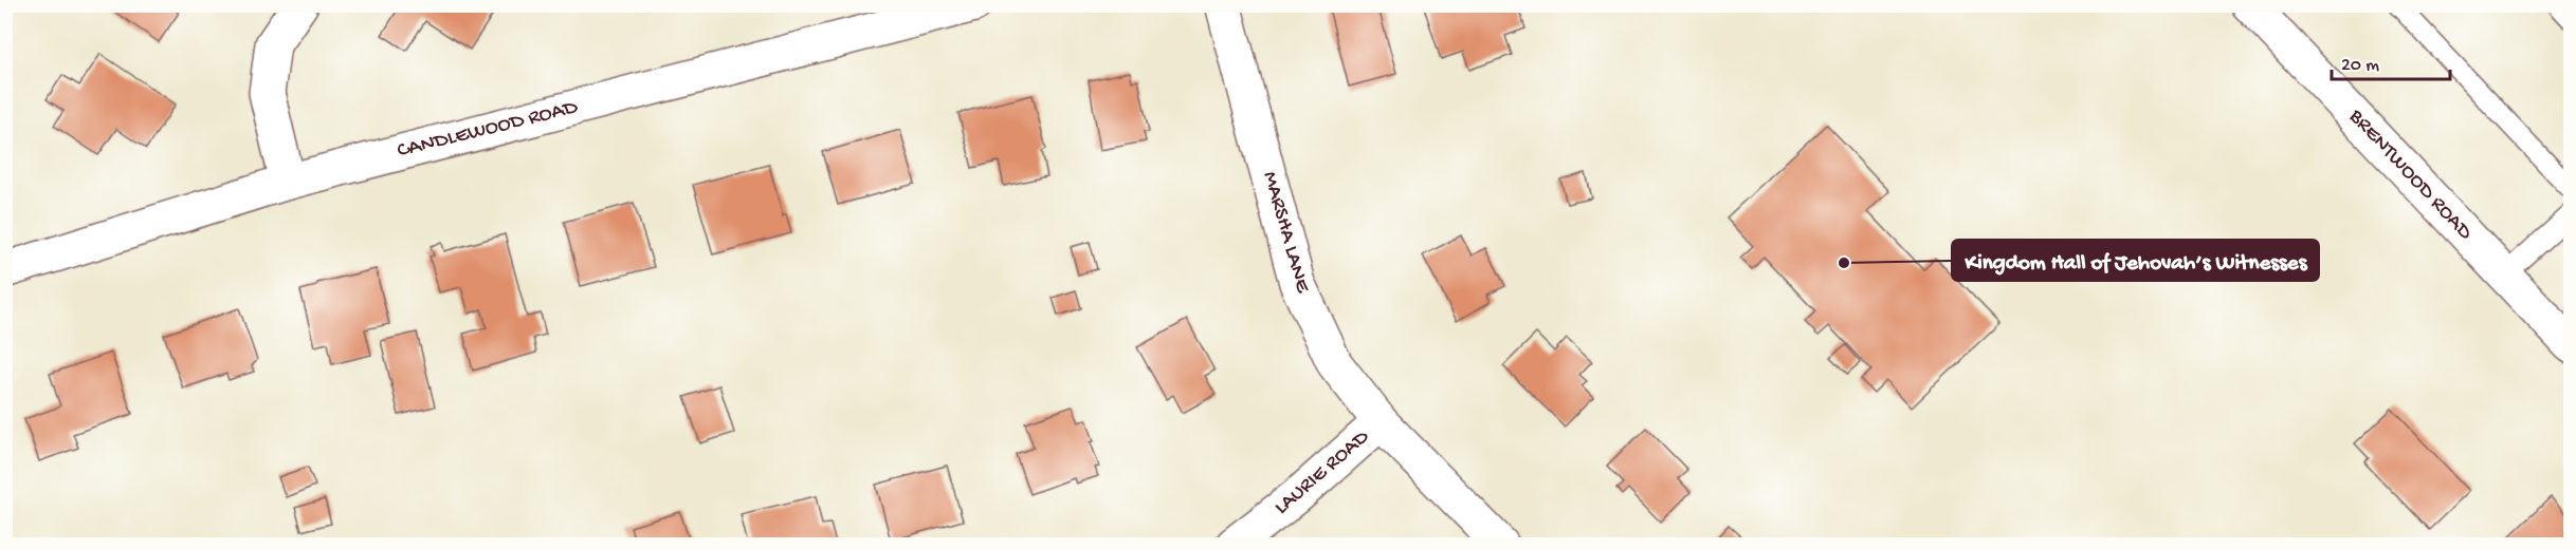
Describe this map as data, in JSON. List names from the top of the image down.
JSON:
{
  "streets": {
    "street": [
      "CANDLEWOOD ROAD",
      "BRENTWOOD ROAD",
      "MARSHA LANE",
      "LAURIE ROAD"
    ]
  },
  "crossings": [
    ["MARSHA LANE", "LAURIE ROAD"]
  ],
  "places": ["Kingdom Hall of Jehovah’s Witnesses"],
  "scale_bar": "20 m"
}
